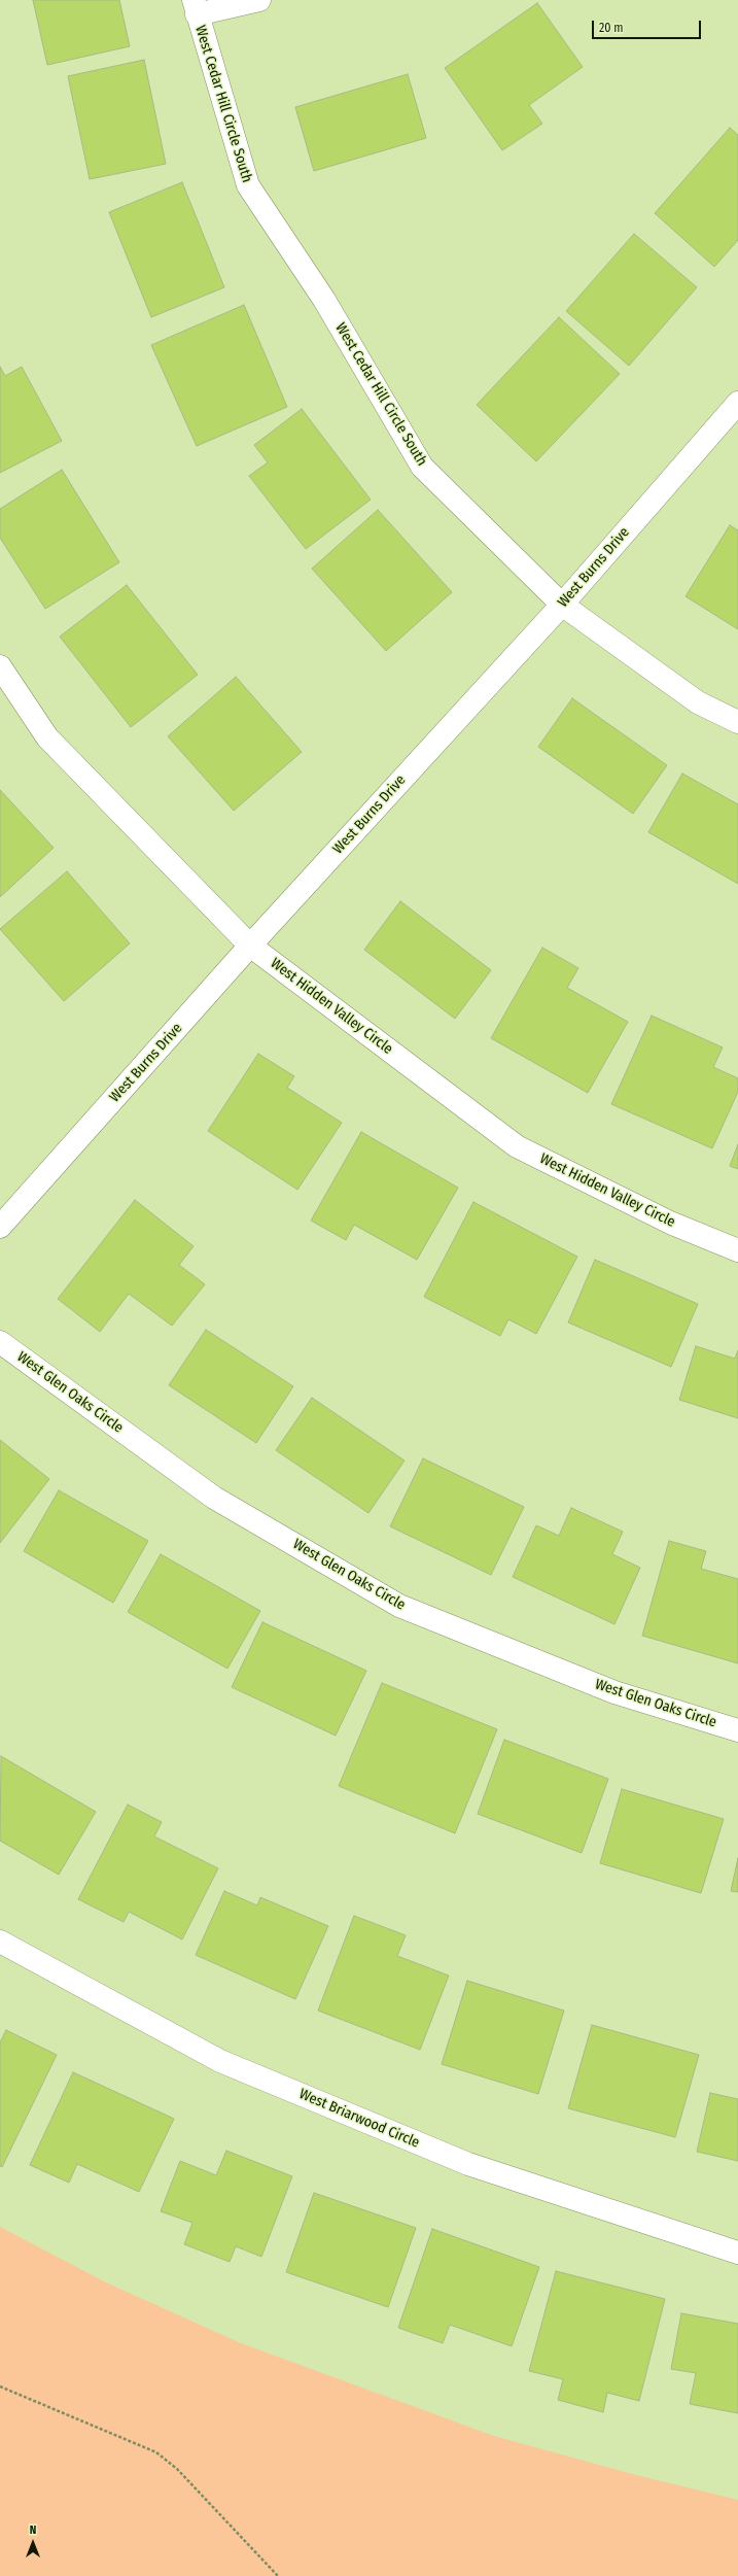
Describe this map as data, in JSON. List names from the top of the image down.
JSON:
{
  "streets": {
    "street": [
      "West Cedar Hill Circle South",
      "West Burns Drive",
      "West Hidden Valley Circle",
      "West Glen Oaks Circle",
      "West Briarwood Circle"
    ]
  },
  "crossings": [
    ["West Cedar Hill Circle South", "West Burns Drive"],
    ["West Burns Drive", "West Hidden Valley Circle"]
  ],
  "scale_bar": "20 m",
  "north": "top"
}
